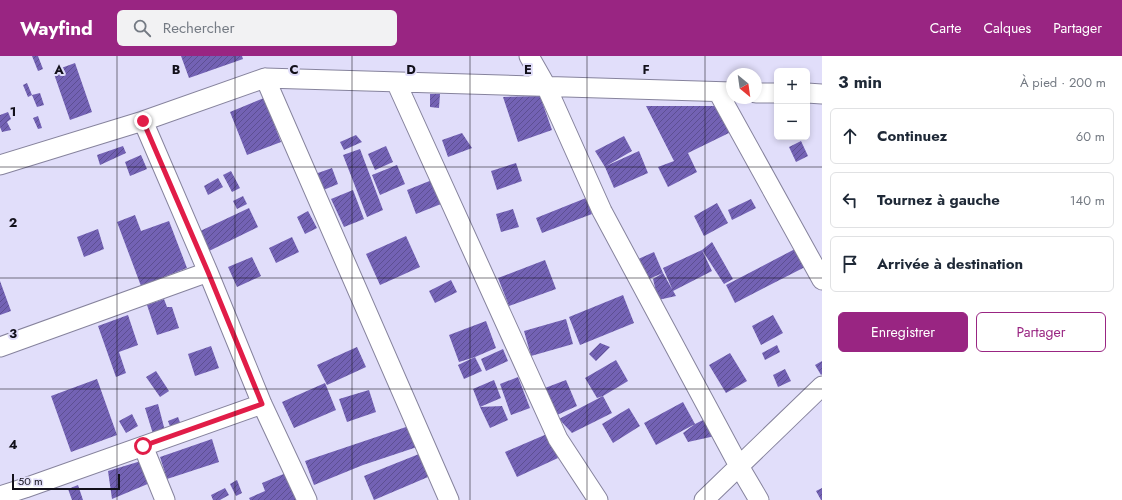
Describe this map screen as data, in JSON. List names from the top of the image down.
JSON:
{
  "scale_bar": "50 m",
  "north": "bottom right",
  "page": {
    "header": "Wayfind",
    "search": "Rechercher",
    "nav": ["Carte", "Calques", "Partager"],
    "heading": ["3 min", "À pied · 200 m"],
    "map_buttons": ["+", "−"],
    "list": [
      ["Continuez", "60 m"],
      ["Tournez à gauche", "140 m"],
      "Arrivée à destination"
    ],
    "buttons": ["Enregistrer", "Partager"],
    "scale": "50 m"
  },
  "grid": {
    "columns": [
      "A",
      "B",
      "C",
      "D",
      "E",
      "F"
    ],
    "rows": [
      "1",
      "2",
      "3",
      "4"
    ]
  }
}
